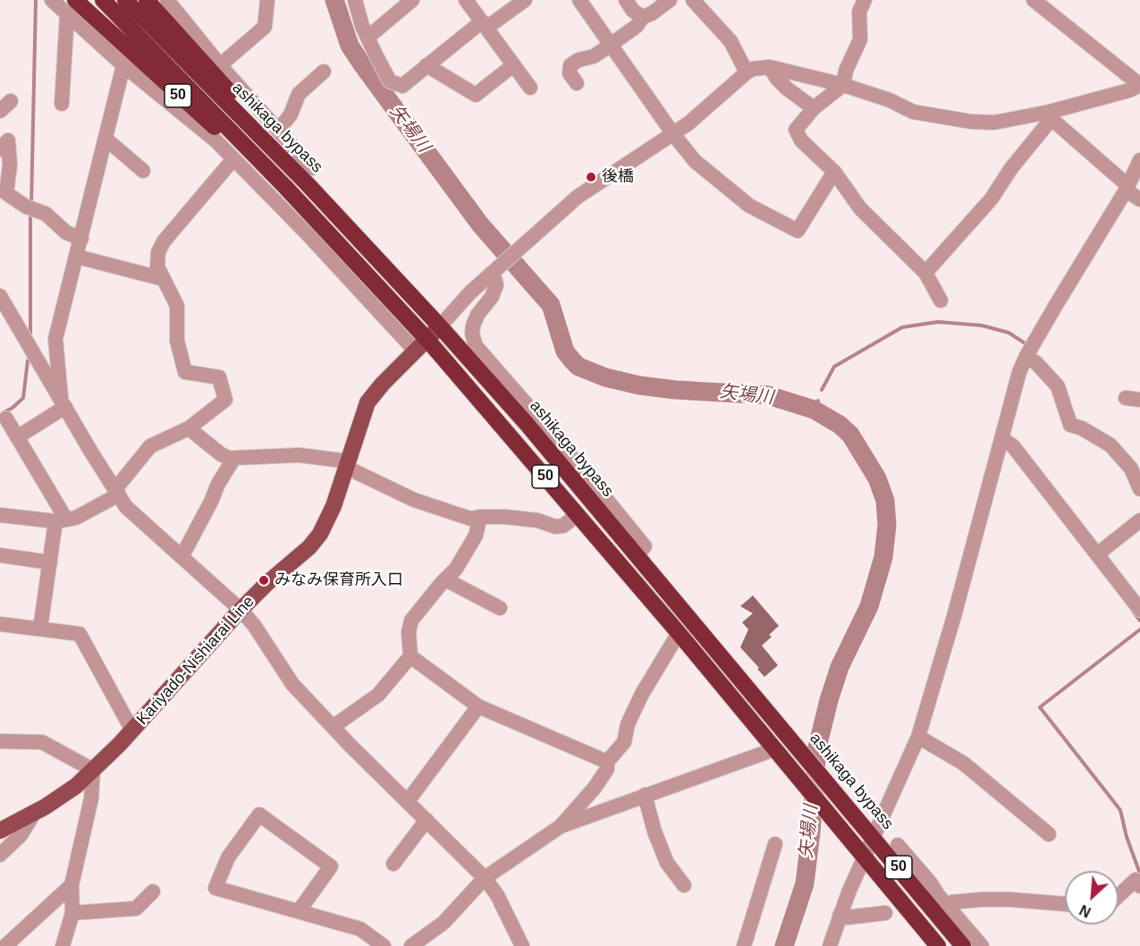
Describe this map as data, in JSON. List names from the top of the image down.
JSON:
{
  "streets": {
    "highway": ["50", "ashikaga bypass"],
    "main road": ["Kariyado-Nishiarai Line"]
  },
  "crossings": [
    ["50", "ashikaga bypass"],
    ["50", "Kariyado-Nishiarai Line"],
    ["ashikaga bypass", "Kariyado-Nishiarai Line"]
  ],
  "water": ["矢場川"],
  "places": ["後橋", "みなみ保育所入口"],
  "north": "bottom left"
}
